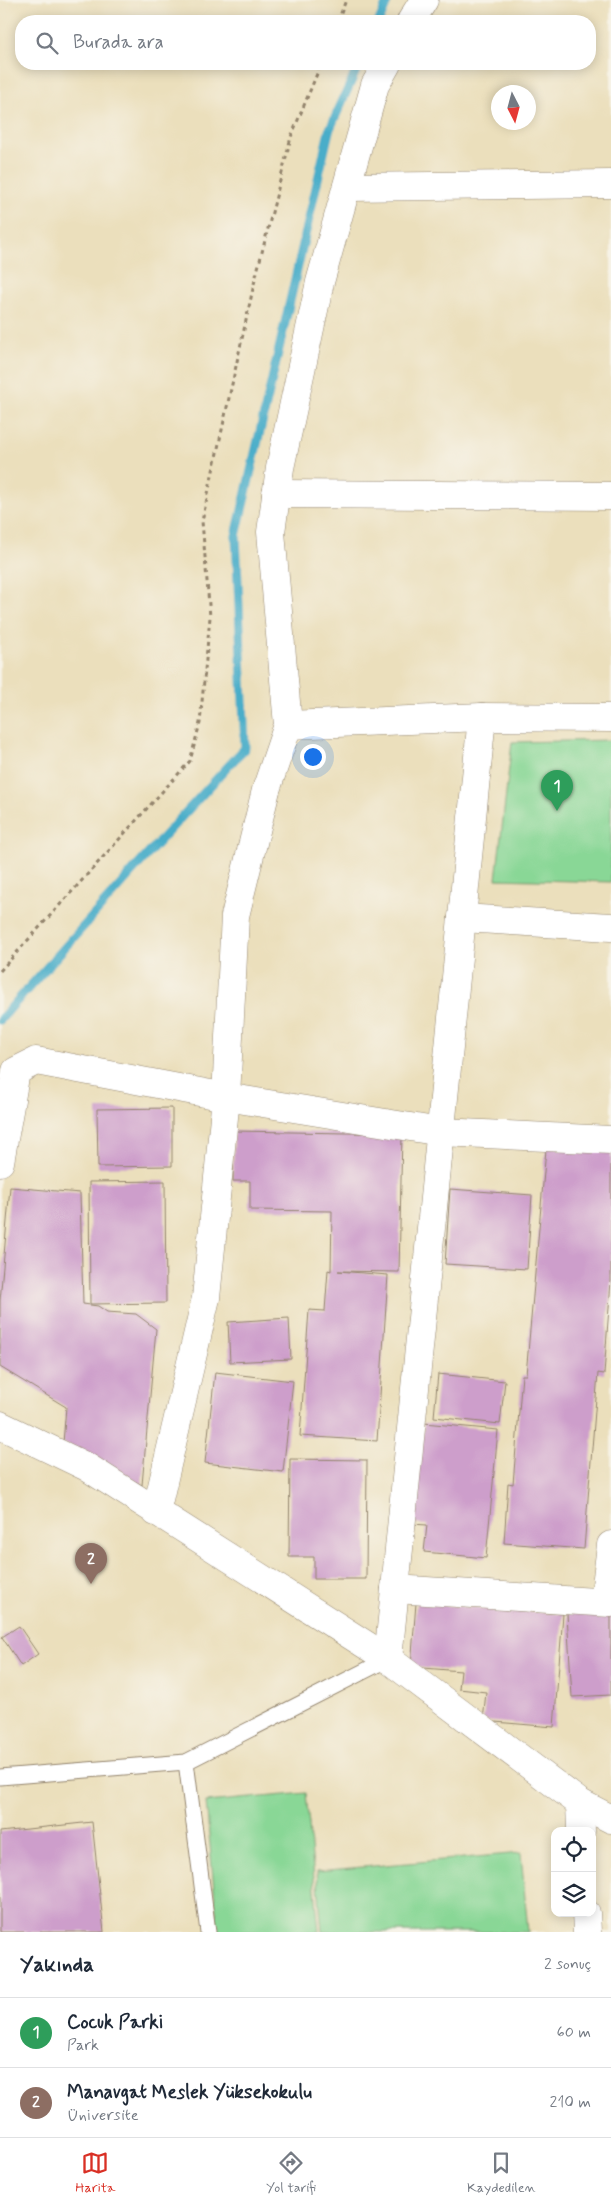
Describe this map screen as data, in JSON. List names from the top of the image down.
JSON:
{
  "north": "bottom",
  "page": {
    "search": "Burada ara",
    "pins": ["1", "2"],
    "heading": ["Yakında", "2 sonuç"],
    "list": [
      {
        "mark": "1",
        "name": "Cocuk Parki",
        "note": "Park",
        "value": "60 m"
      },
      {
        "mark": "2",
        "name": "Manavgat Meslek Yüksekokulu",
        "note": "Üniversite",
        "value": "210 m"
      }
    ],
    "nav": ["Harita", "Yol tarifi", "Kaydedilen"]
  }
}
